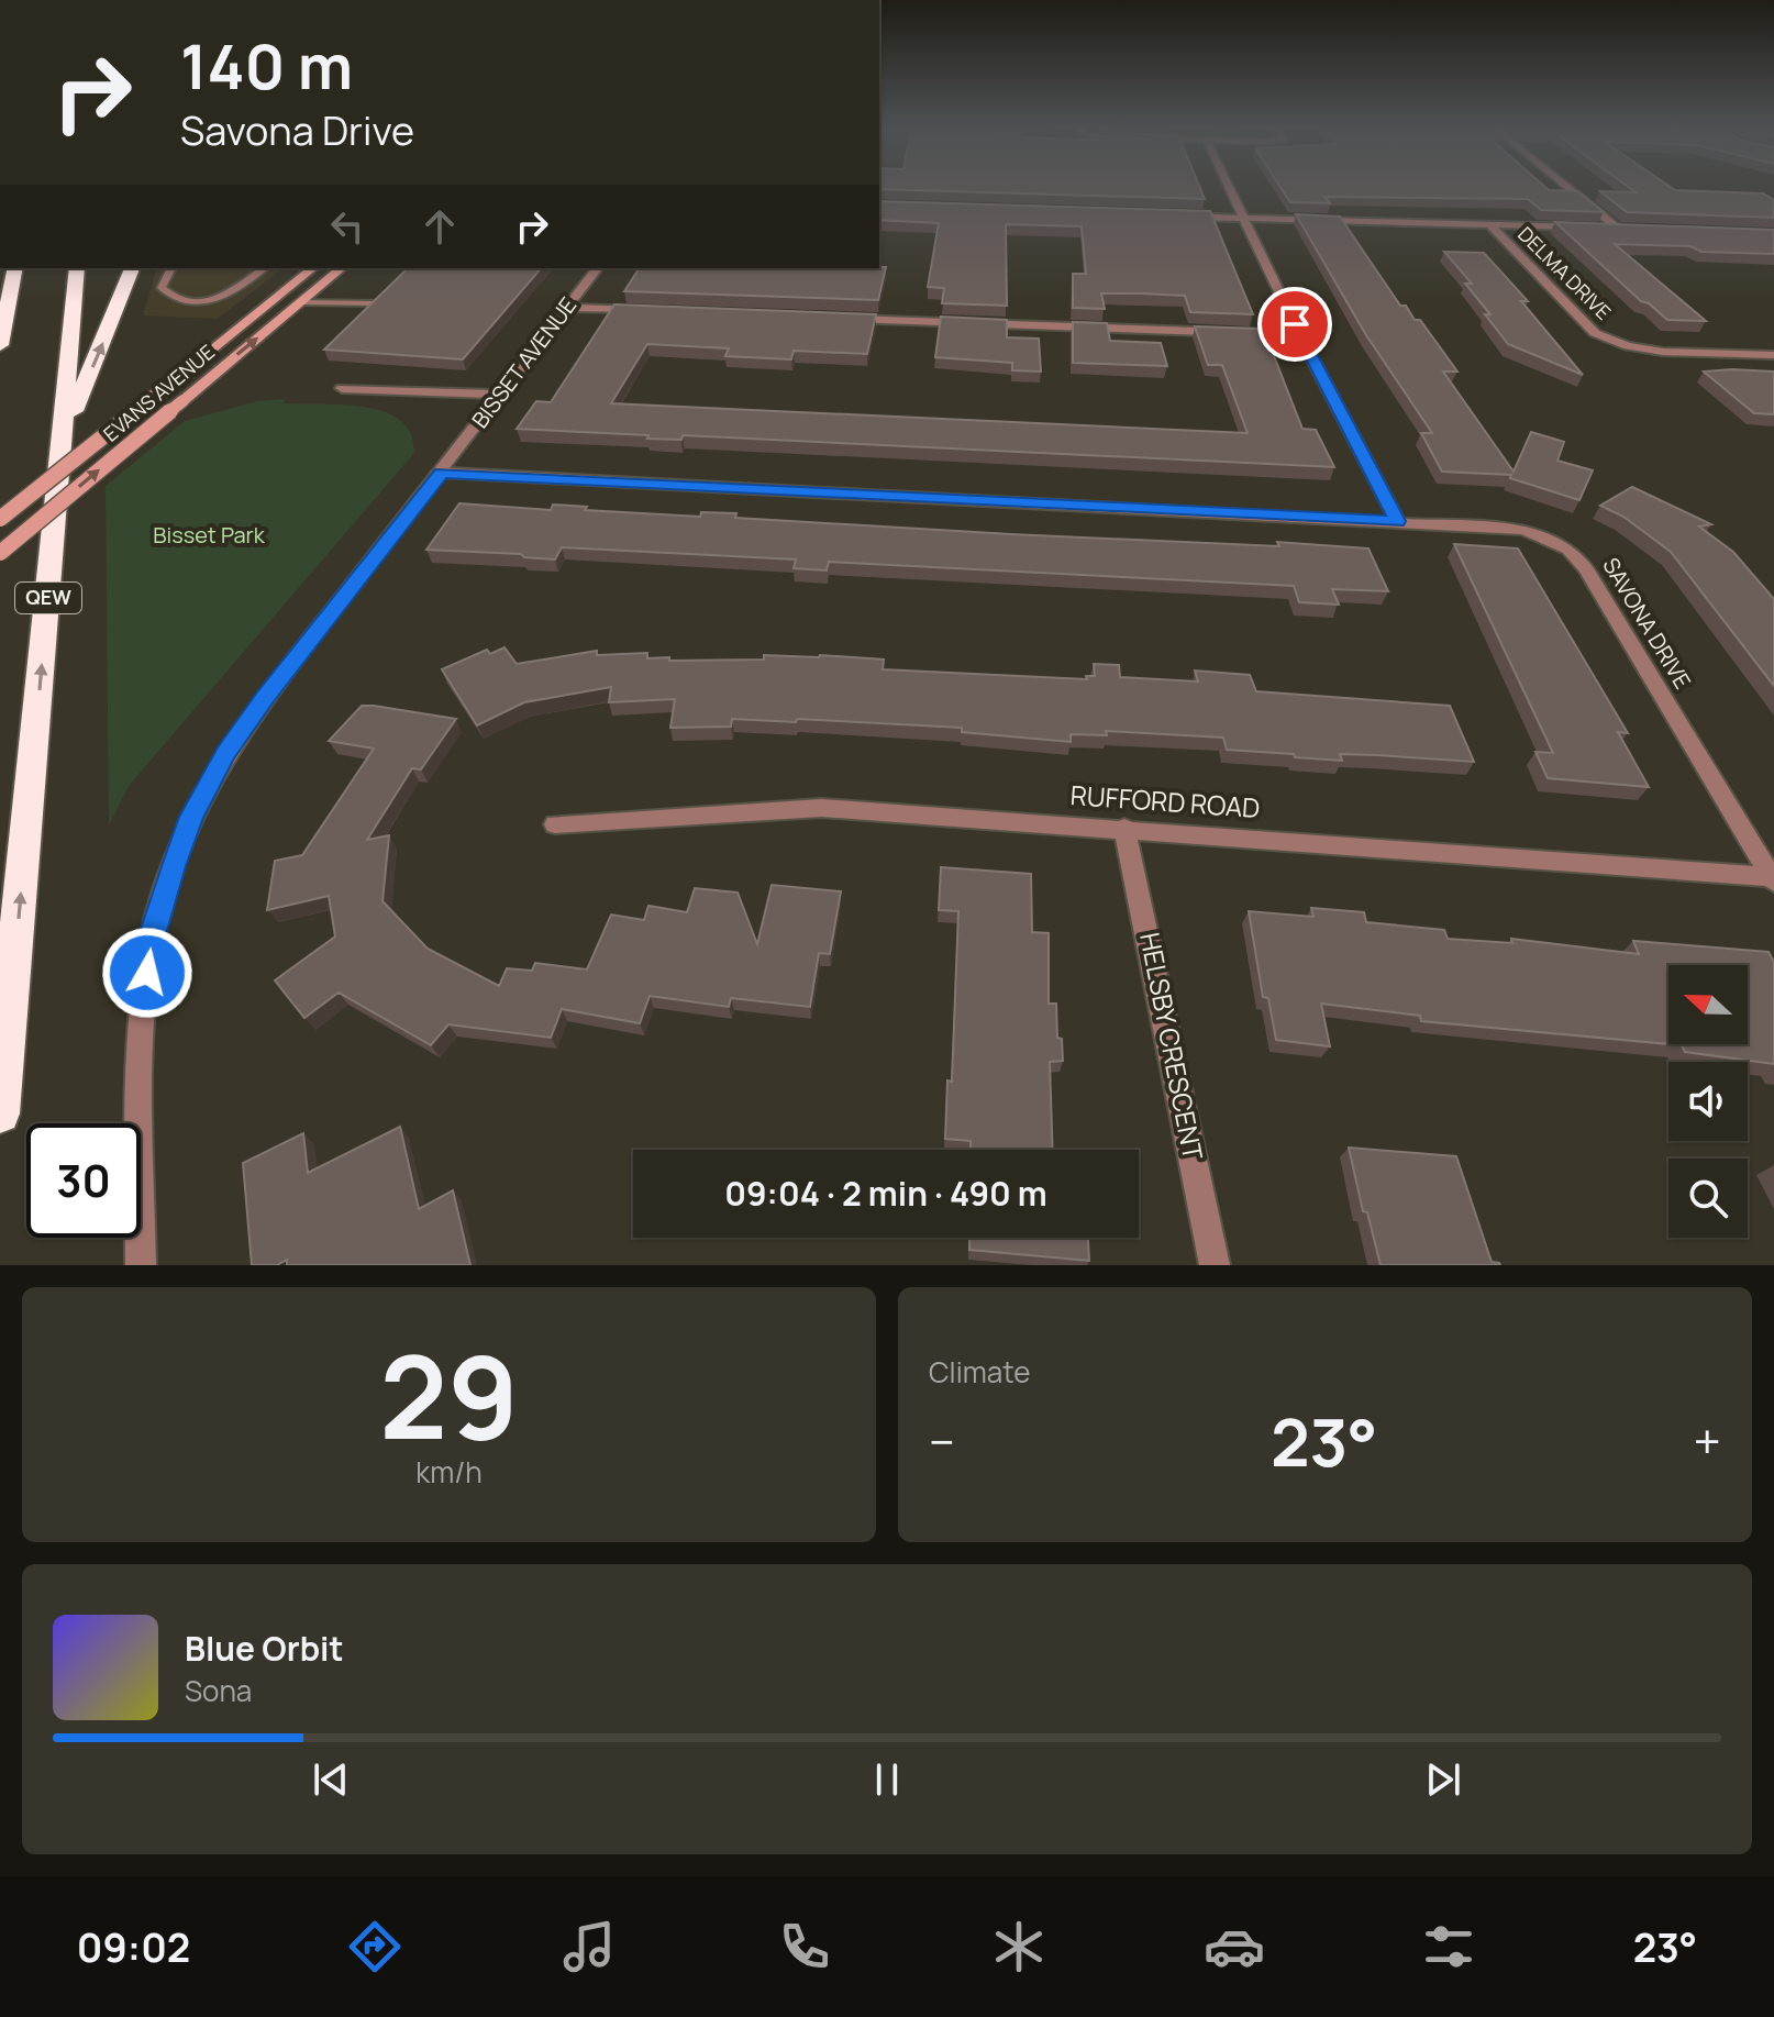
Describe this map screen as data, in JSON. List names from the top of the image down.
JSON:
{
  "streets": {
    "highway": ["QEW"],
    "main road": ["EVANS AVENUE"],
    "street": [
      "DELMA DRIVE",
      "BISSET AVENUE",
      "SAVONA DRIVE",
      "RUFFORD ROAD",
      "HELSBY CRESCENT"
    ]
  },
  "crossings": [
    ["BISSET AVENUE", "SAVONA DRIVE"],
    ["SAVONA DRIVE", "RUFFORD ROAD"],
    ["RUFFORD ROAD", "HELSBY CRESCENT"]
  ],
  "parks": ["Bisset Park"],
  "north": "left",
  "page": {
    "turn": ["140 m", "Savona Drive"],
    "limit": "30",
    "trip": "09:04 · 2 min · 490 m",
    "tile": [
      ["29", "km/h"],
      "Climate"
    ],
    "heat": ["−", "23°", "+"],
    "song": ["Blue Orbit", "Sona"],
    "tabs": ["09:02", "23°"]
  }
}
